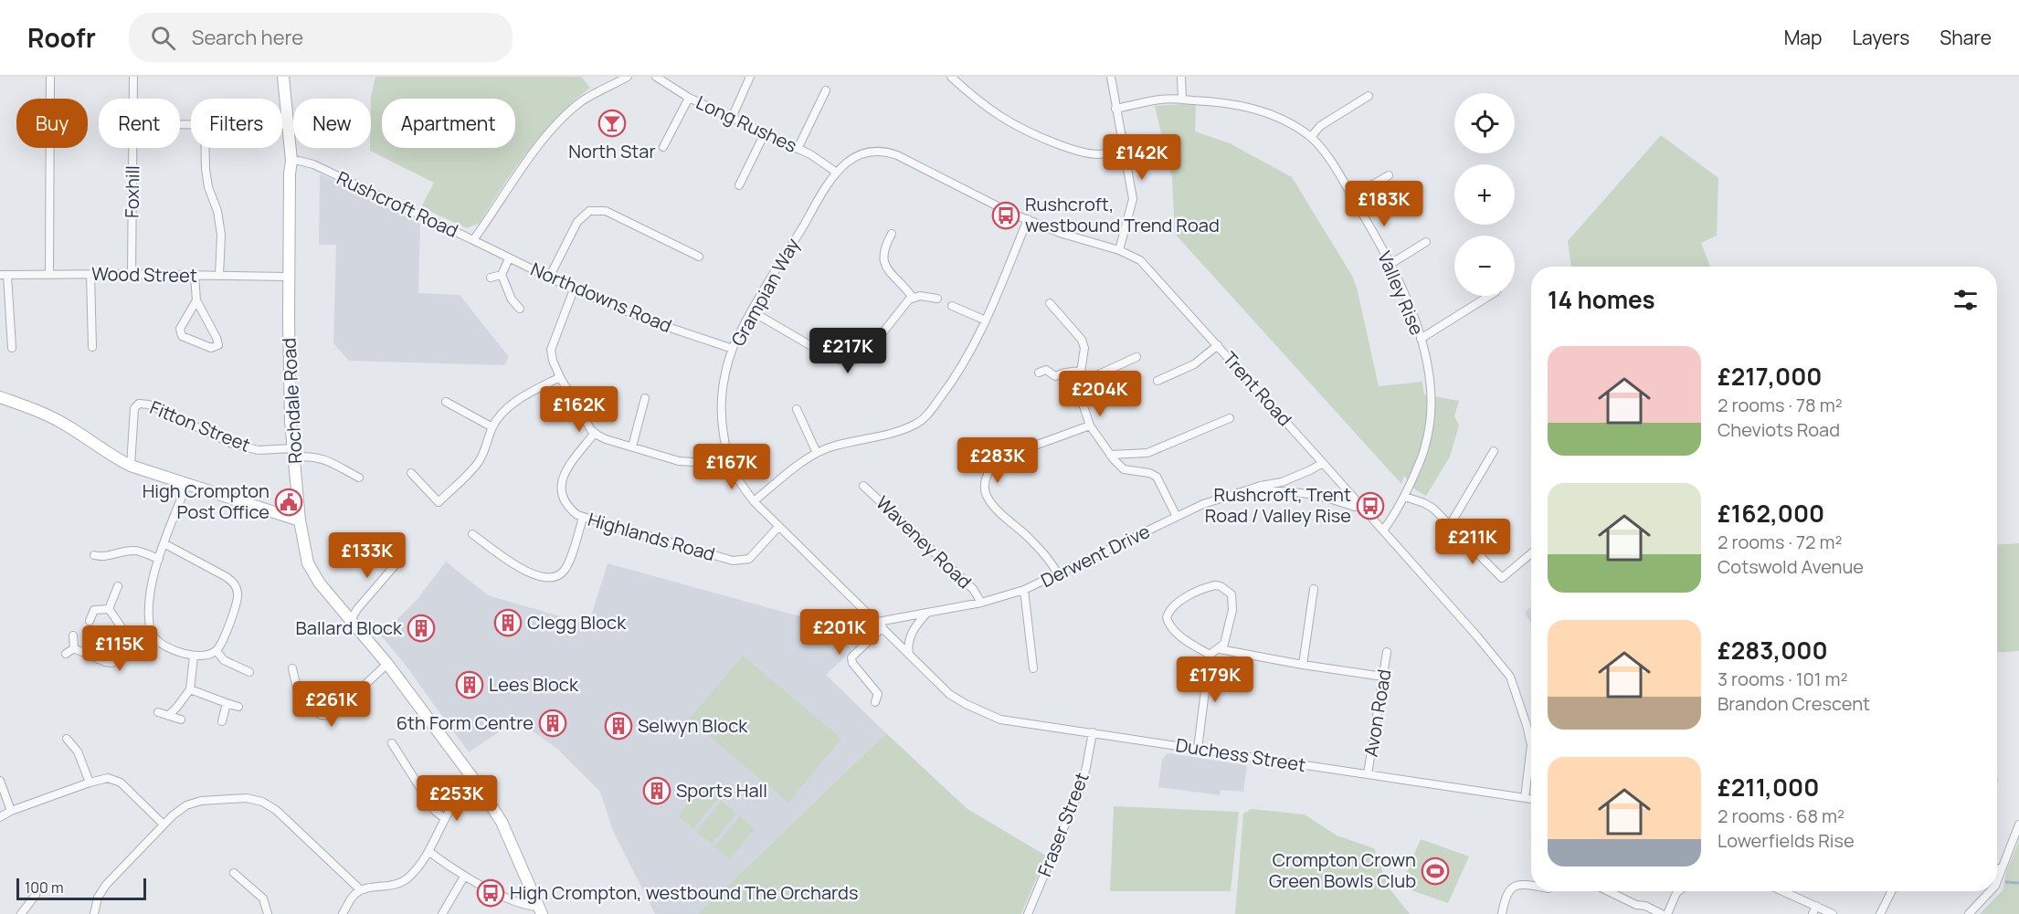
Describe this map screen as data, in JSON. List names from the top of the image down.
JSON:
{
  "streets": {
    "main road": ["Rochdale Road"],
    "street": [
      "Long Rushes",
      "Foxhill",
      "Rushcroft Road",
      "Wood Street",
      "Grampian Way",
      "Valley Rise",
      "Northdowns Road",
      "Trent Road",
      "Fitton Street",
      "Highlands Road",
      "Waveney Road",
      "Derwent Drive",
      "Avon Road",
      "Duchess Street",
      "Fraser Street"
    ]
  },
  "crossings": [
    ["Long Rushes", "Grampian Way"],
    ["Long Rushes", "Trent Road"],
    ["Foxhill", "Wood Street"],
    ["Rushcroft Road", "Northdowns Road"],
    ["Rushcroft Road", "Rochdale Road"],
    ["Wood Street", "Rochdale Road"],
    ["Grampian Way", "Northdowns Road"],
    ["Grampian Way", "Trent Road"],
    ["Grampian Way", "Highlands Road"],
    ["Grampian Way", "Derwent Drive"],
    ["Grampian Way", "Duchess Street"],
    ["Valley Rise", "Trent Road"],
    ["Trent Road", "Derwent Drive"],
    ["Trent Road", "Duchess Street"],
    ["Rochdale Road", "Fitton Street"],
    ["Waveney Road", "Derwent Drive"],
    ["Avon Road", "Duchess Street"],
    ["Duchess Street", "Fraser Street"]
  ],
  "places": {
    "bar": ["North Star"],
    "bus stop": ["Rushcroft, westbound Trend Road", "Rushcroft, Trent Road / Valley Rise", "High Crompton, westbound The Orchards"],
    "public building": ["High Crompton Post Office"],
    "building": [
      "Clegg Block",
      "Ballard Block",
      "Lees Block",
      "6th Form Centre",
      "Selwyn Block",
      "Sports Hall"
    ],
    "sports": ["Crompton Crown Green Bowls Club"]
  },
  "scale_bar": "100 m",
  "page": {
    "header": "Roofr",
    "search": "Search here",
    "nav": ["Map", "Layers", "Share"],
    "map_buttons": ["+", "−"],
    "chip": [
      "Buy",
      "Rent",
      "Filters",
      "New",
      "Apartment"
    ],
    "price": [
      "£142K",
      "£183K",
      "£217K",
      "£204K",
      "£162K",
      "£283K",
      "£167K",
      "£211K",
      "£133K",
      "£201K",
      "£115K",
      "£179K",
      "£261K",
      "£253K"
    ],
    "heading": "14 homes",
    "list": [
      {
        "name": "£217,000",
        "note": "2 rooms · 78 m² · Cheviots Road"
      },
      {
        "name": "£162,000",
        "note": "2 rooms · 72 m² · Cotswold Avenue"
      },
      {
        "name": "£283,000",
        "note": "3 rooms · 101 m² · Brandon Crescent"
      },
      {
        "name": "£211,000",
        "note": "2 rooms · 68 m² · Lowerfields Rise"
      }
    ],
    "scale": "100 m"
  }
}
